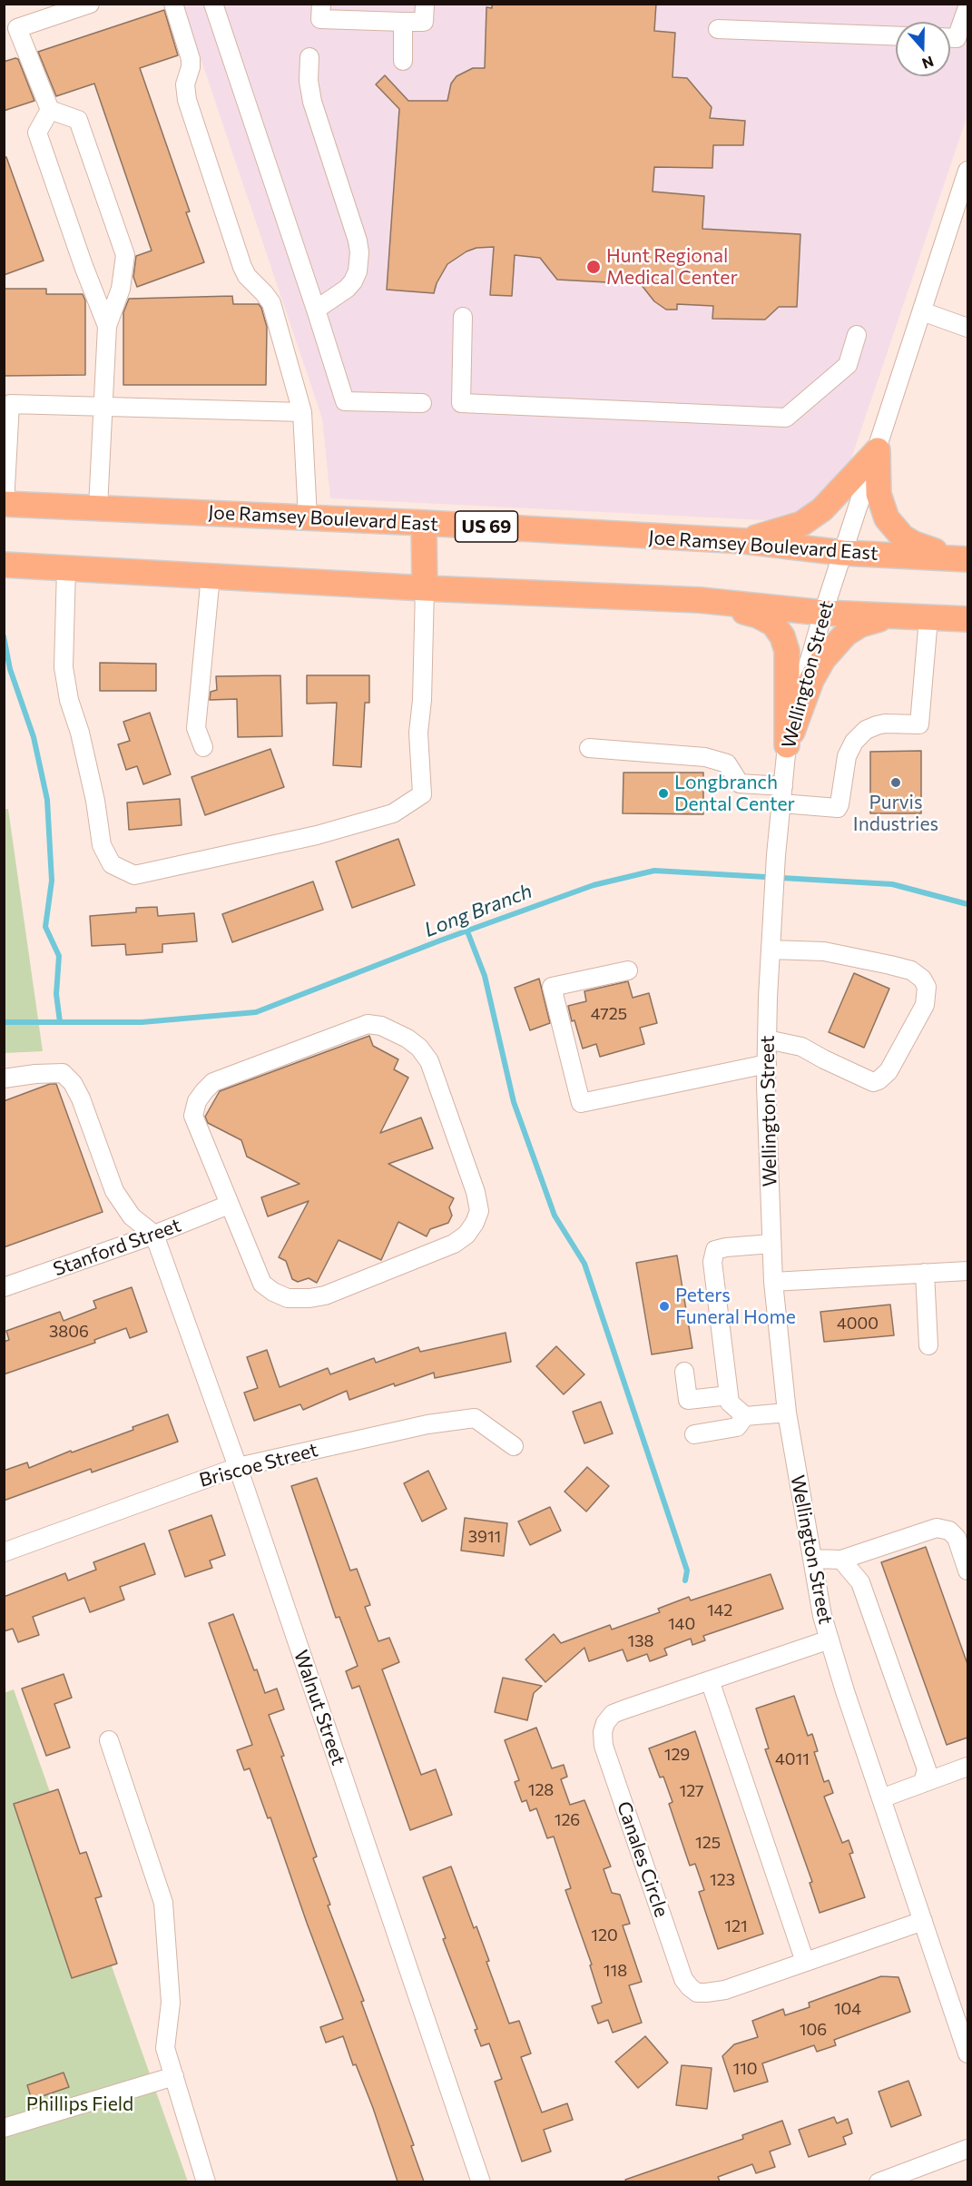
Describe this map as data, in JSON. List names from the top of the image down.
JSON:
{
  "streets": {
    "highway": ["Joe Ramsey Boulevard East", "US 69"],
    "street": [
      "Wellington Street",
      "Stanford Street",
      "Briscoe Street",
      "Walnut Street",
      "Canales Circle"
    ]
  },
  "crossings": [
    ["Joe Ramsey Boulevard East", "Wellington Street"],
    ["Wellington Street", "Canales Circle"],
    ["Stanford Street", "Walnut Street"],
    ["Briscoe Street", "Walnut Street"]
  ],
  "water": ["Long Branch"],
  "parks": ["Phillips Field"],
  "places": [
    "Hunt Regional Medical Center",
    "Purvis Industries",
    "Longbranch Dental Center",
    "Peters Funeral Home"
  ],
  "house_numbers": [
    "4725",
    "4000",
    "3806",
    "3911",
    "142",
    "140",
    "138",
    "129",
    "4011",
    "128",
    "127",
    "126",
    "125",
    "123",
    "121",
    "120",
    "118",
    "104",
    "106",
    "110"
  ],
  "north": "bottom"
}
